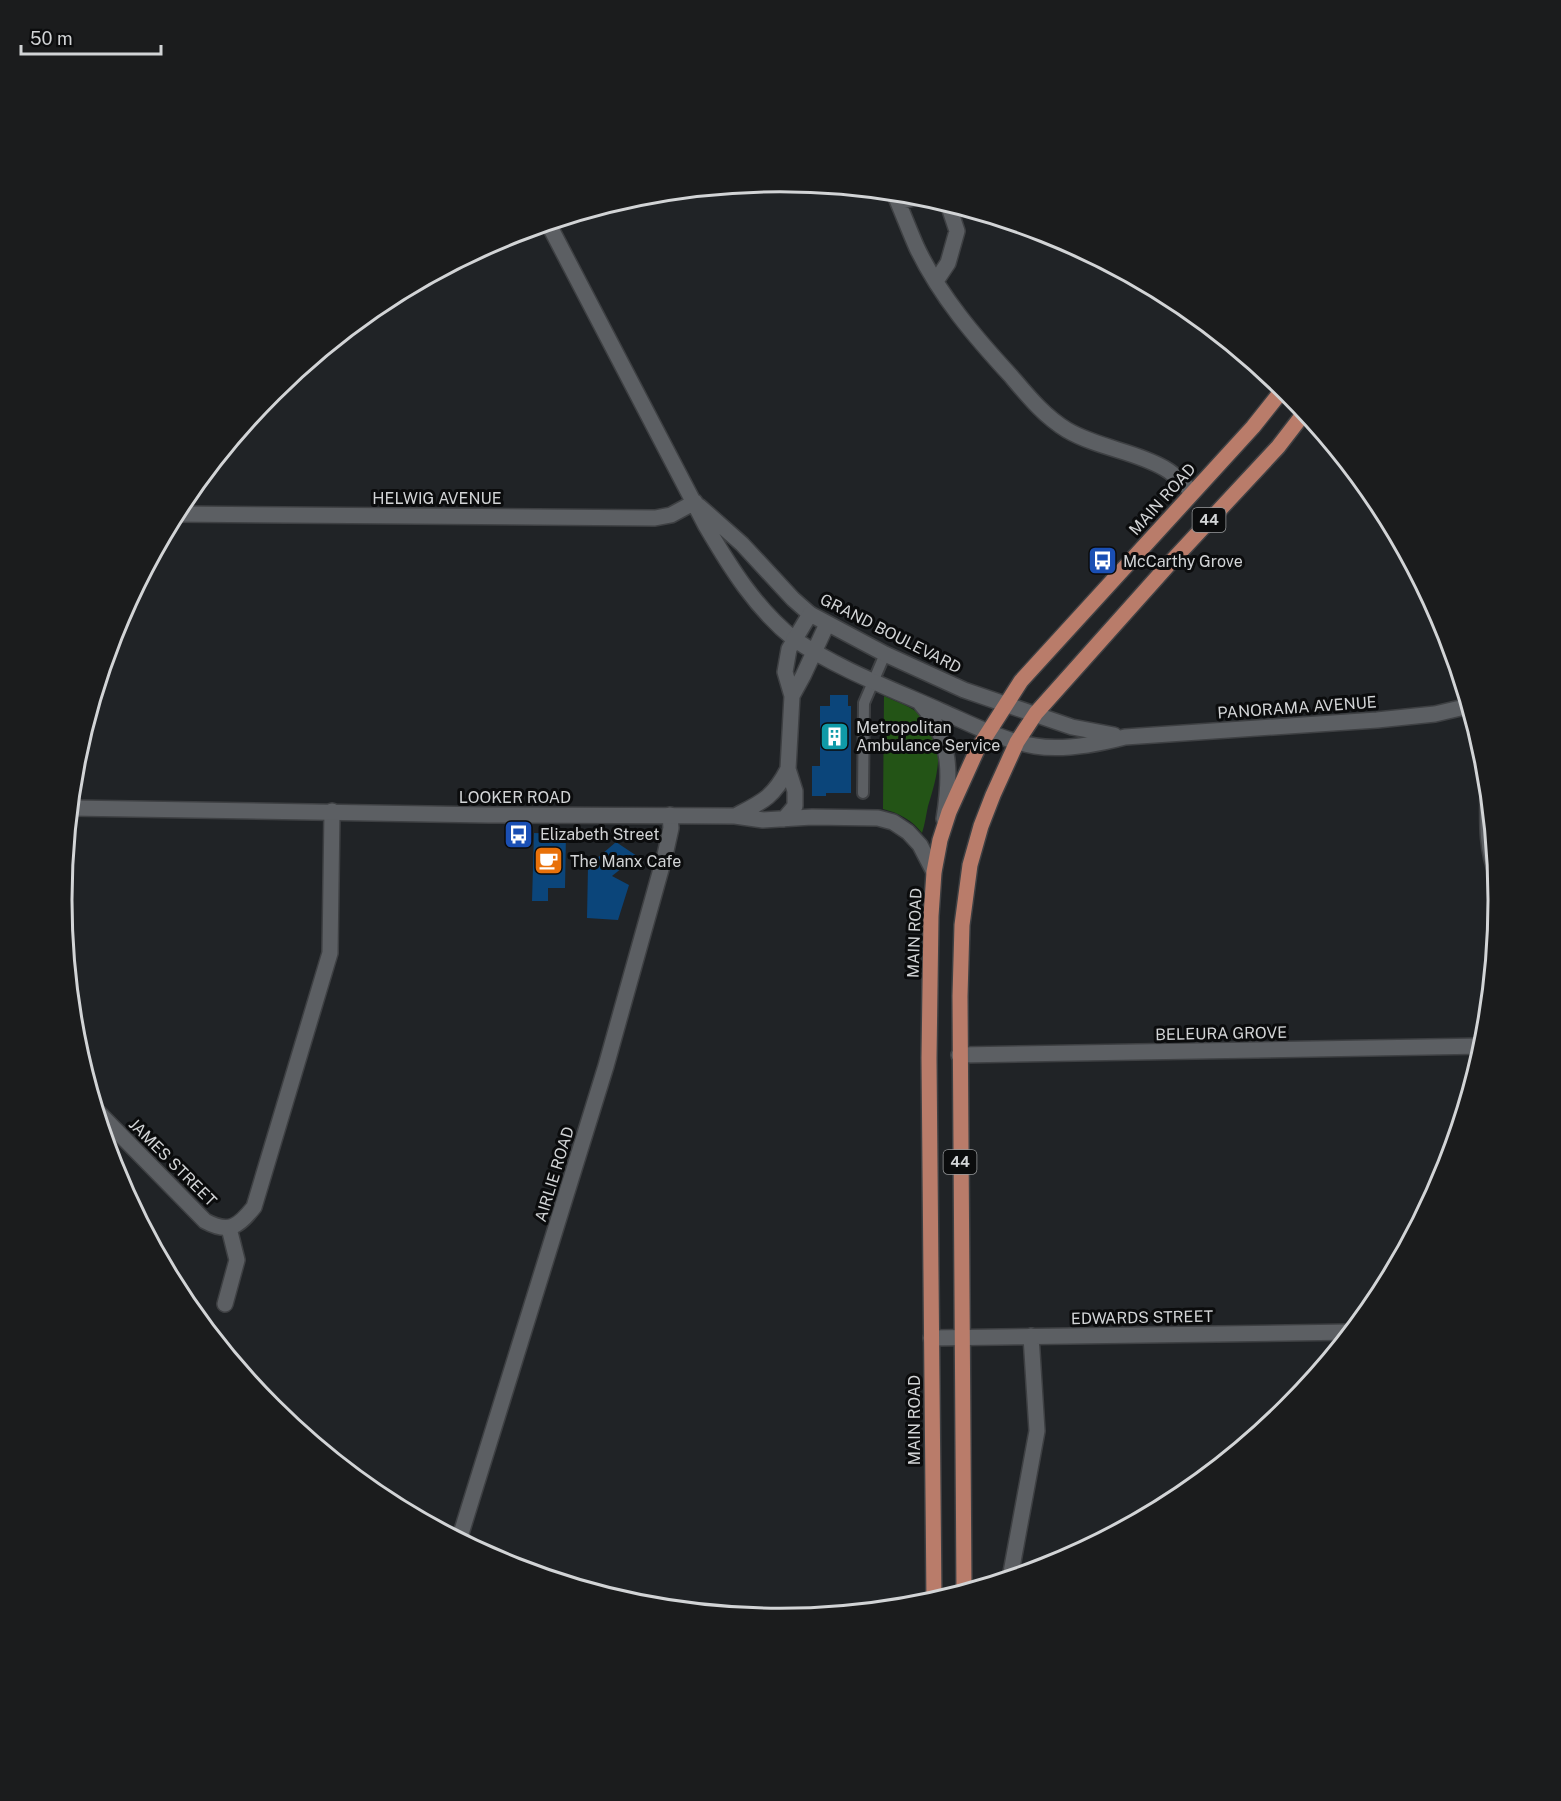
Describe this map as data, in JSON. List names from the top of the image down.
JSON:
{
  "streets": {
    "main road": ["MAIN ROAD", "44"],
    "street": [
      "HELWIG AVENUE",
      "GRAND BOULEVARD",
      "PANORAMA AVENUE",
      "LOOKER ROAD",
      "BELEURA GROVE",
      "JAMES STREET",
      "AIRLIE ROAD",
      "EDWARDS STREET"
    ]
  },
  "crossings": [
    ["HELWIG AVENUE", "GRAND BOULEVARD"],
    ["MAIN ROAD", "GRAND BOULEVARD"],
    ["MAIN ROAD", "PANORAMA AVENUE"],
    ["MAIN ROAD", "LOOKER ROAD"],
    ["MAIN ROAD", "EDWARDS STREET"],
    ["44", "PANORAMA AVENUE"],
    ["44", "BELEURA GROVE"],
    ["44", "EDWARDS STREET"],
    ["GRAND BOULEVARD", "PANORAMA AVENUE"],
    ["LOOKER ROAD", "AIRLIE ROAD"]
  ],
  "places": {
    "bus stop": ["McCarthy Grove", "Elizabeth Street"],
    "building": ["Metropolitan Ambulance Service"],
    "cafe": ["The Manx Cafe"]
  },
  "scale_bar": "50 m"
}
